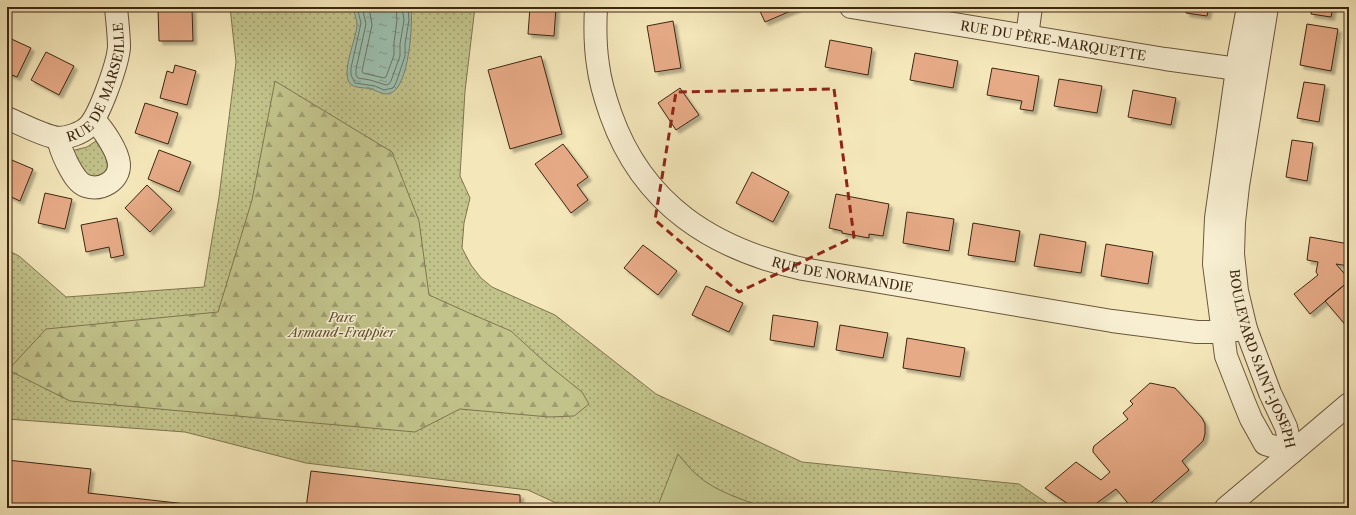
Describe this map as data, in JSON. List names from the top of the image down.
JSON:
{
  "streets": {
    "street": [
      "RUE DU PÈRE-MARQUETTE",
      "RUE DE MARSEILLE",
      "RUE DE NORMANDIE",
      "BOULEVARD SAINT-JOSEPH"
    ]
  },
  "crossings": [
    ["RUE DU PÈRE-MARQUETTE", "BOULEVARD SAINT-JOSEPH"],
    ["RUE DE NORMANDIE", "BOULEVARD SAINT-JOSEPH"]
  ],
  "parks": ["Parc Armand-Frappier"]
}
